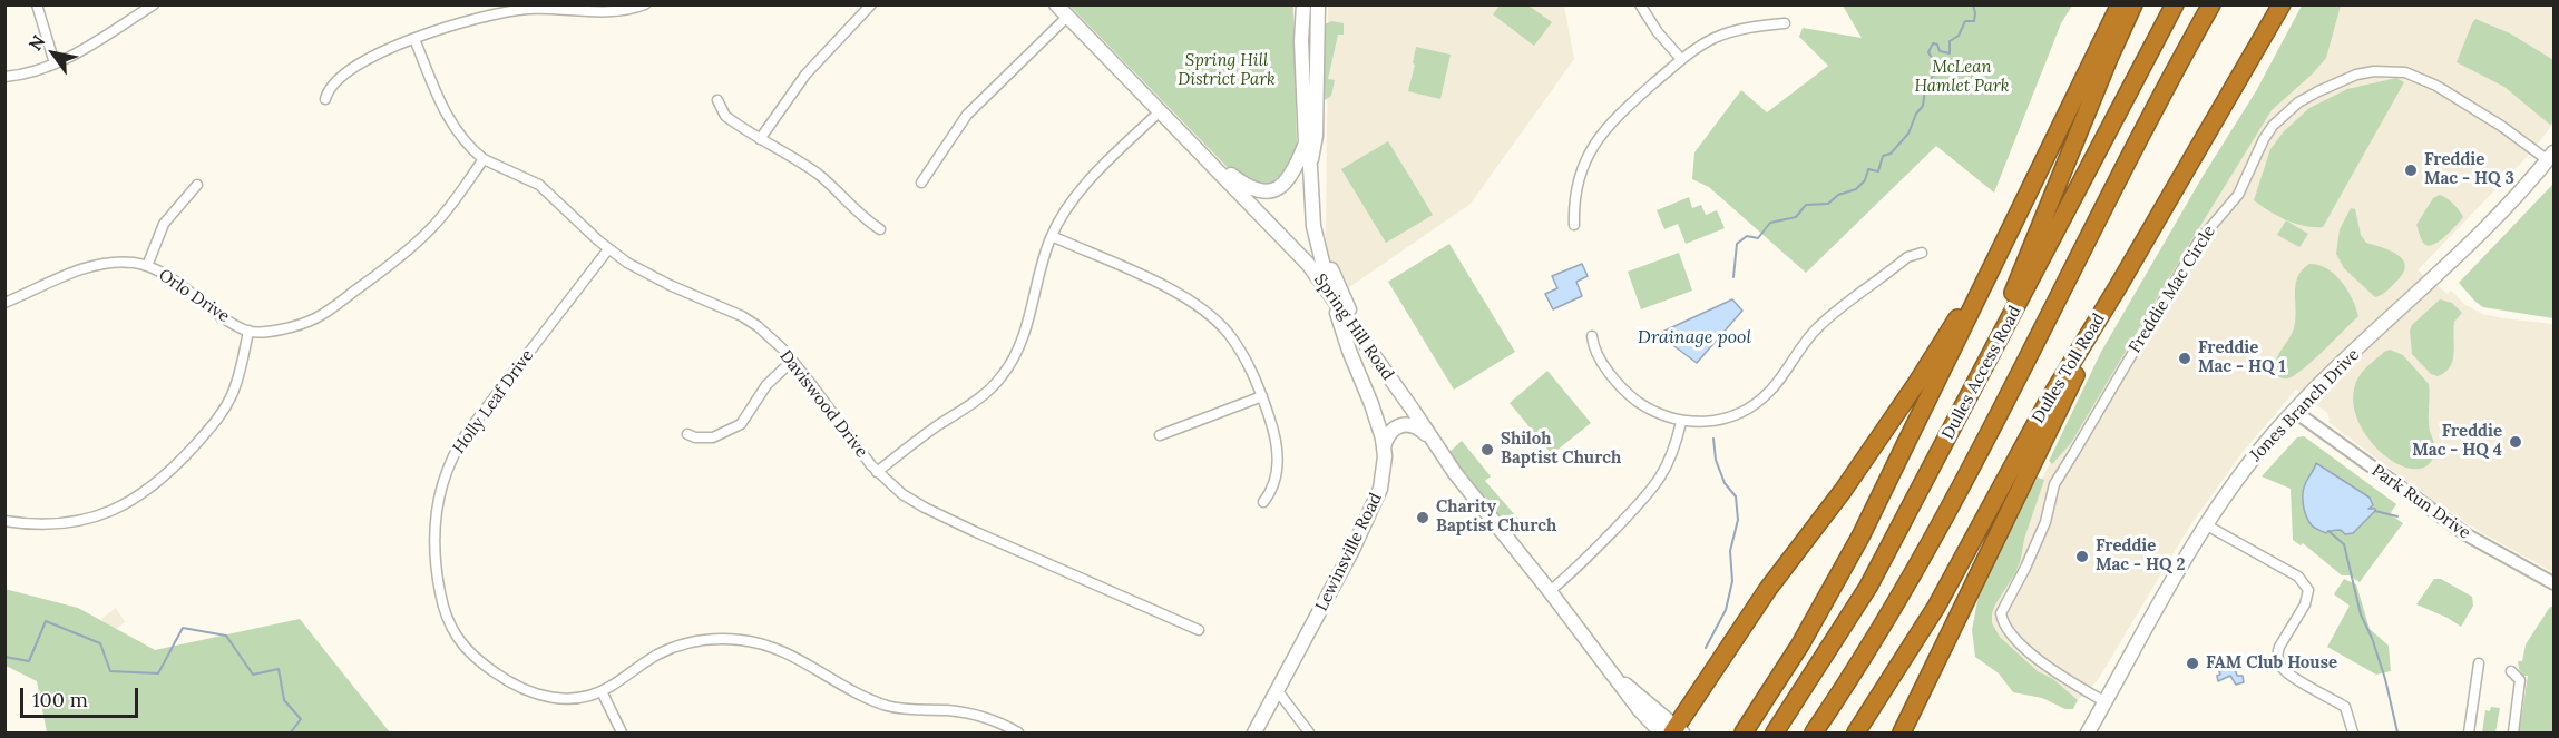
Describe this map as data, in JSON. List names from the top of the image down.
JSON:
{
  "streets": {
    "highway": ["Dulles Toll Road", "Dulles Access Road"],
    "main road": ["Spring Hill Road", "Jones Branch Drive", "Lewinsville Road"],
    "street": [
      "Freddie Mac Circle",
      "Orlo Drive",
      "Holly Leaf Drive",
      "Daviswood Drive",
      "Park Run Drive"
    ]
  },
  "crossings": [
    ["Freddie Mac Circle", "Jones Branch Drive"],
    ["Orlo Drive", "Daviswood Drive"],
    ["Spring Hill Road", "Lewinsville Road"],
    ["Holly Leaf Drive", "Daviswood Drive"],
    ["Jones Branch Drive", "Park Run Drive"]
  ],
  "water": ["Drainage pool"],
  "parks": ["Spring Hill District Park", "McLean Hamlet Park"],
  "places": [
    "Freddie Mac - HQ 3",
    "Freddie Mac - HQ 1",
    "Freddie Mac - HQ 4",
    "Shiloh Baptist Church",
    "Charity Baptist Church",
    "Freddie Mac - HQ 2",
    "FAM Club House"
  ],
  "scale_bar": "100 m",
  "north": "top left"
}
